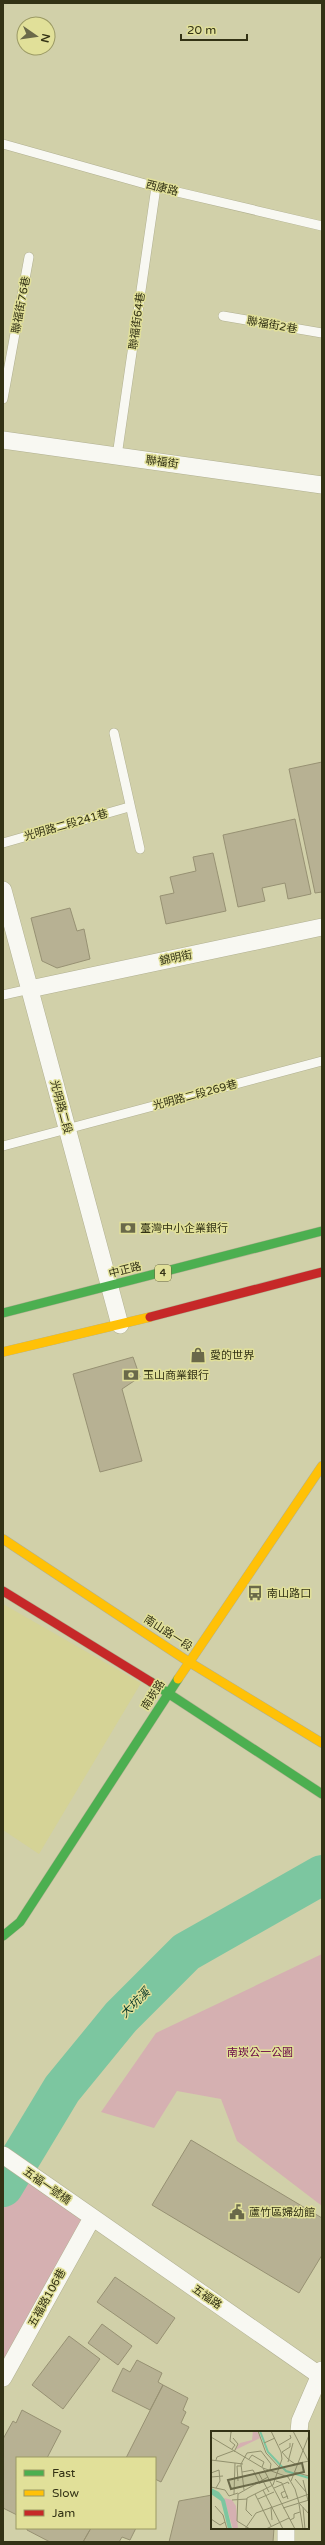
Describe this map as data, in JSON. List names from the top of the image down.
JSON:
{
  "streets": {
    "street": [
      "聯福街",
      "錦明街",
      "光明路二段",
      "中正路",
      "4",
      "南山路一段",
      "南崁路",
      "五福一號橋",
      "五福路",
      "五福路106巷"
    ],
    "lane": [
      "西康路",
      "聯福街76巷",
      "聯福街64巷",
      "聯福街2巷",
      "光明路二段241巷",
      "光明路二段269巷"
    ]
  },
  "crossings": [
    ["西康路", "聯福街64巷"],
    ["聯福街64巷", "聯福街"],
    ["錦明街", "光明路二段"],
    ["光明路二段269巷", "光明路二段"],
    ["光明路二段", "中正路"],
    ["南山路一段", "南崁路"],
    ["五福一號橋", "五福路"],
    ["五福一號橋", "五福路106巷"],
    ["五福路", "五福路106巷"]
  ],
  "water": ["大坑溪"],
  "parks": ["南崁公一公園"],
  "places": {
    "bank": ["臺灣中小企業銀行", "玉山商業銀行"],
    "shop": ["愛的世界"],
    "bus stop": ["南山路口"],
    "public building": ["蘆竹區婦幼館"]
  },
  "legend": ["Fast", "Slow", "Jam"],
  "scale_bar": "20 m",
  "north": "right"
}
